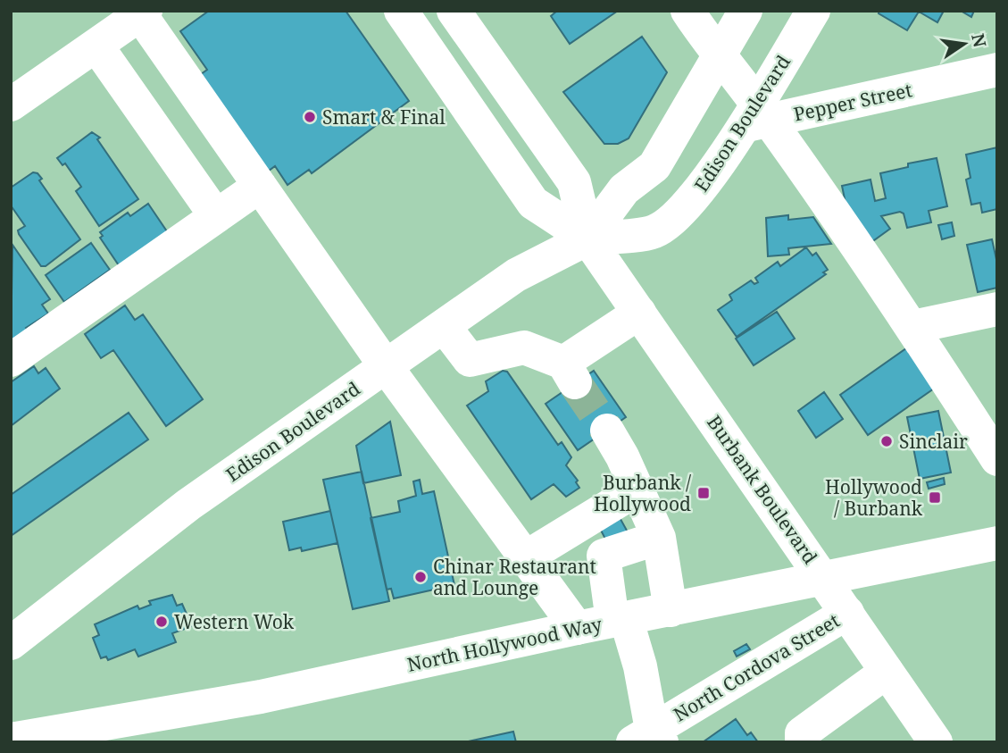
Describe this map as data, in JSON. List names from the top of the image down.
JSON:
{
  "streets": {
    "main road": [
      "Pepper Street",
      "Edison Boulevard",
      "Burbank Boulevard",
      "North Hollywood Way",
      "North Cordova Street"
    ]
  },
  "crossings": [
    ["Pepper Street", "Edison Boulevard"],
    ["Edison Boulevard", "Burbank Boulevard"],
    ["Burbank Boulevard", "North Hollywood Way"],
    ["Burbank Boulevard", "North Cordova Street"]
  ],
  "places": {
    "other": [
      "Smart & Final",
      "Sinclair",
      "Chinar Restaurant and Lounge",
      "Western Wok"
    ],
    "transit": ["Burbank / Hollywood", "Hollywood / Burbank"]
  },
  "north": "right"
}
